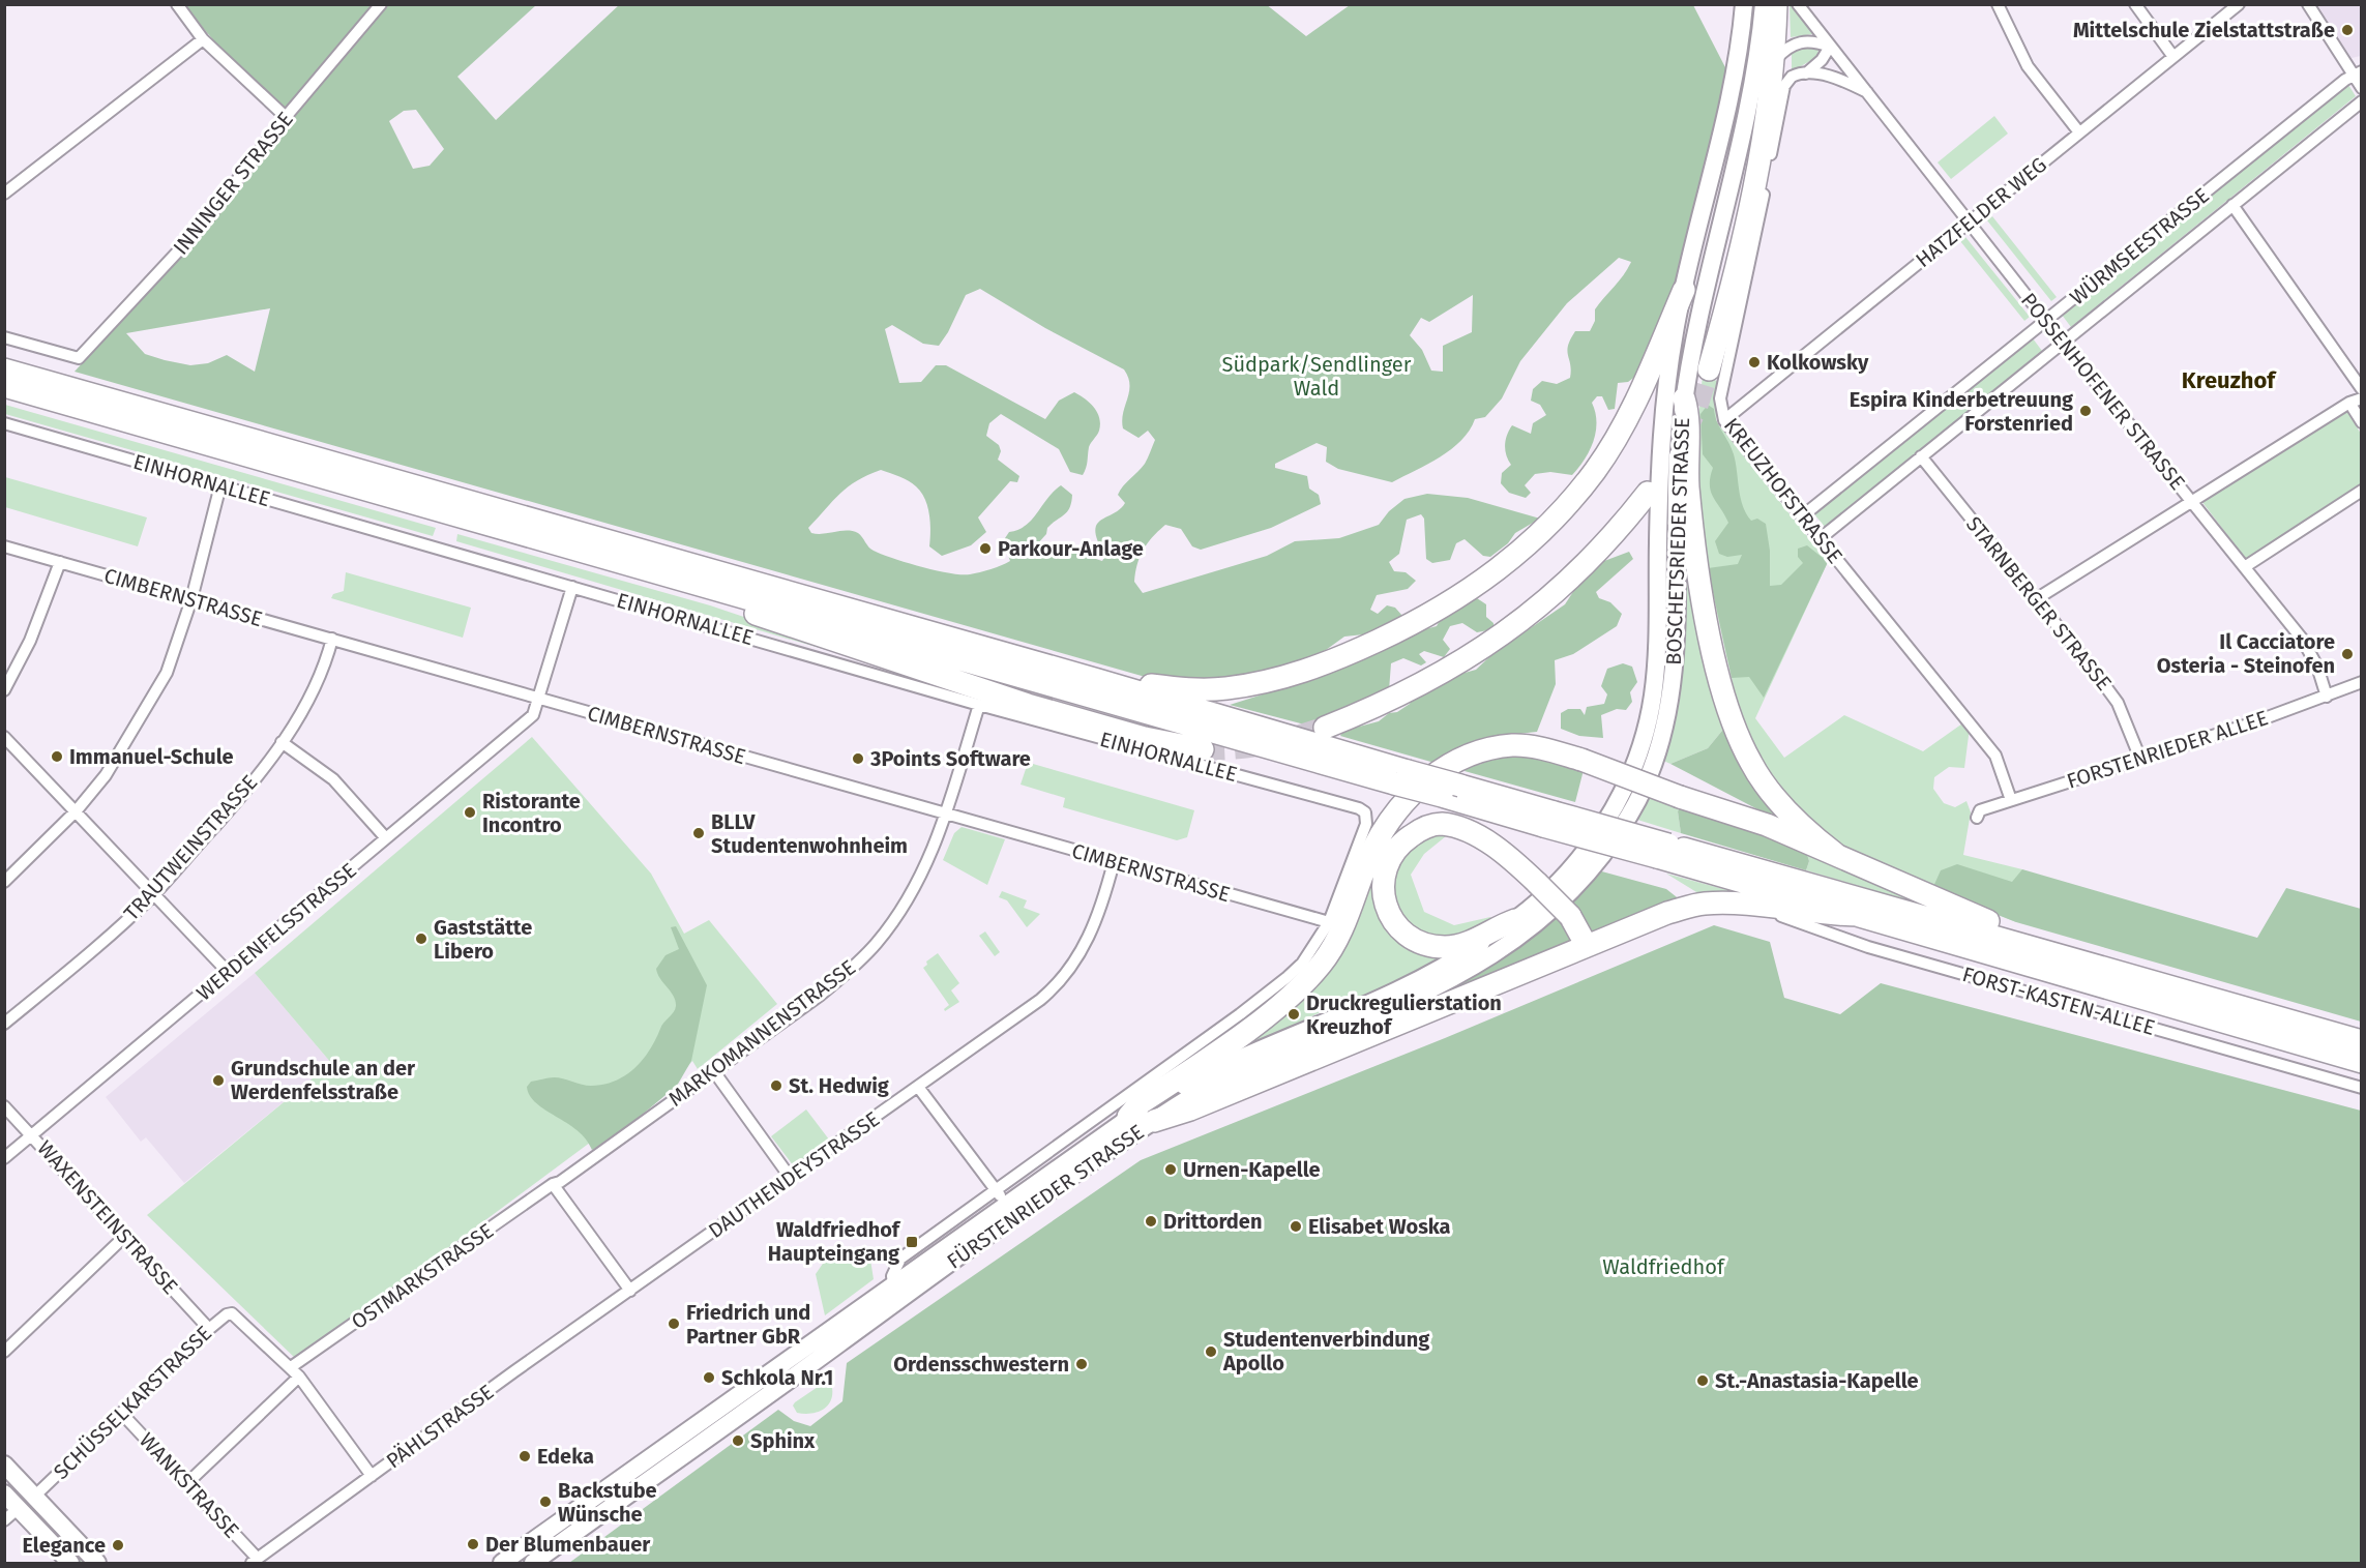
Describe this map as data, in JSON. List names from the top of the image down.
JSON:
{
  "streets": {
    "main road": ["BOSCHETSRIEDER STRASSE", "FÜRSTENRIEDER STRASSE"],
    "street": [
      "INNINGER STRASSE",
      "HATZFELDER WEG",
      "WÜRMSEESTRASSE",
      "POSSENHOFENER STRASSE",
      "EINHORNALLEE",
      "KREUZHOFSTRASSE",
      "CIMBERNSTRASSE",
      "STARNBERGER STRASSE",
      "FORSTENRIEDER ALLEE",
      "TRAUTWEINSTRASSE",
      "WERDENFELSSTRASSE",
      "FORST-KASTEN-ALLEE",
      "MARKOMANNENSTRASSE",
      "DAUTHENDEYSTRASSE",
      "WAXENSTEINSTRASSE",
      "OSTMARKSTRASSE",
      "SCHÜSSELKARSTRASSE",
      "PÄHLSTRASSE",
      "WANKSTRASSE"
    ]
  },
  "crossings": [
    ["HATZFELDER WEG", "POSSENHOFENER STRASSE"],
    ["HATZFELDER WEG", "KREUZHOFSTRASSE"],
    ["WÜRMSEESTRASSE", "POSSENHOFENER STRASSE"],
    ["WÜRMSEESTRASSE", "KREUZHOFSTRASSE"],
    ["WÜRMSEESTRASSE", "STARNBERGER STRASSE"],
    ["POSSENHOFENER STRASSE", "KREUZHOFSTRASSE"],
    ["POSSENHOFENER STRASSE", "FORSTENRIEDER ALLEE"],
    ["EINHORNALLEE", "WERDENFELSSTRASSE"],
    ["EINHORNALLEE", "MARKOMANNENSTRASSE"],
    ["EINHORNALLEE", "FÜRSTENRIEDER STRASSE"],
    ["KREUZHOFSTRASSE", "FORSTENRIEDER ALLEE"],
    ["BOSCHETSRIEDER STRASSE", "FÜRSTENRIEDER STRASSE"],
    ["CIMBERNSTRASSE", "TRAUTWEINSTRASSE"],
    ["CIMBERNSTRASSE", "WERDENFELSSTRASSE"],
    ["CIMBERNSTRASSE", "MARKOMANNENSTRASSE"],
    ["CIMBERNSTRASSE", "DAUTHENDEYSTRASSE"],
    ["CIMBERNSTRASSE", "FÜRSTENRIEDER STRASSE"],
    ["STARNBERGER STRASSE", "FORSTENRIEDER ALLEE"],
    ["WERDENFELSSTRASSE", "WAXENSTEINSTRASSE"],
    ["MARKOMANNENSTRASSE", "OSTMARKSTRASSE"],
    ["DAUTHENDEYSTRASSE", "PÄHLSTRASSE"],
    ["WAXENSTEINSTRASSE", "SCHÜSSELKARSTRASSE"],
    ["OSTMARKSTRASSE", "SCHÜSSELKARSTRASSE"],
    ["SCHÜSSELKARSTRASSE", "WANKSTRASSE"],
    ["PÄHLSTRASSE", "WANKSTRASSE"]
  ],
  "districts": ["Kreuzhof"],
  "parks": ["Südpark/Sendlinger Wald", "Waldfriedhof"],
  "places": {
    "other": [
      "Mittelschule Zielstattstraße",
      "Kolkowsky",
      "Espira Kinderbetreuung Forstenried",
      "Parkour-Anlage",
      "Il Cacciatore Osteria - Steinofen",
      "Immanuel-Schule",
      "3Points Software",
      "Ristorante Incontro",
      "BLLV Studentenwohnheim",
      "Gaststätte Libero",
      "Druckregulierstation Kreuzhof",
      "Grundschule an der Werdenfelsstraße",
      "St. Hedwig",
      "Urnen-Kapelle",
      "Drittorden",
      "Elisabet Woska",
      "Friedrich und Partner GbR",
      "Studentenverbindung Apollo",
      "Ordensschwestern",
      "Schkola Nr.1",
      "St.-Anastasia-Kapelle",
      "Sphinx",
      "Edeka",
      "Backstube Wünsche",
      "Der Blumenbauer",
      "Elegance"
    ],
    "transit": ["Waldfriedhof Haupteingang"]
  }
}
